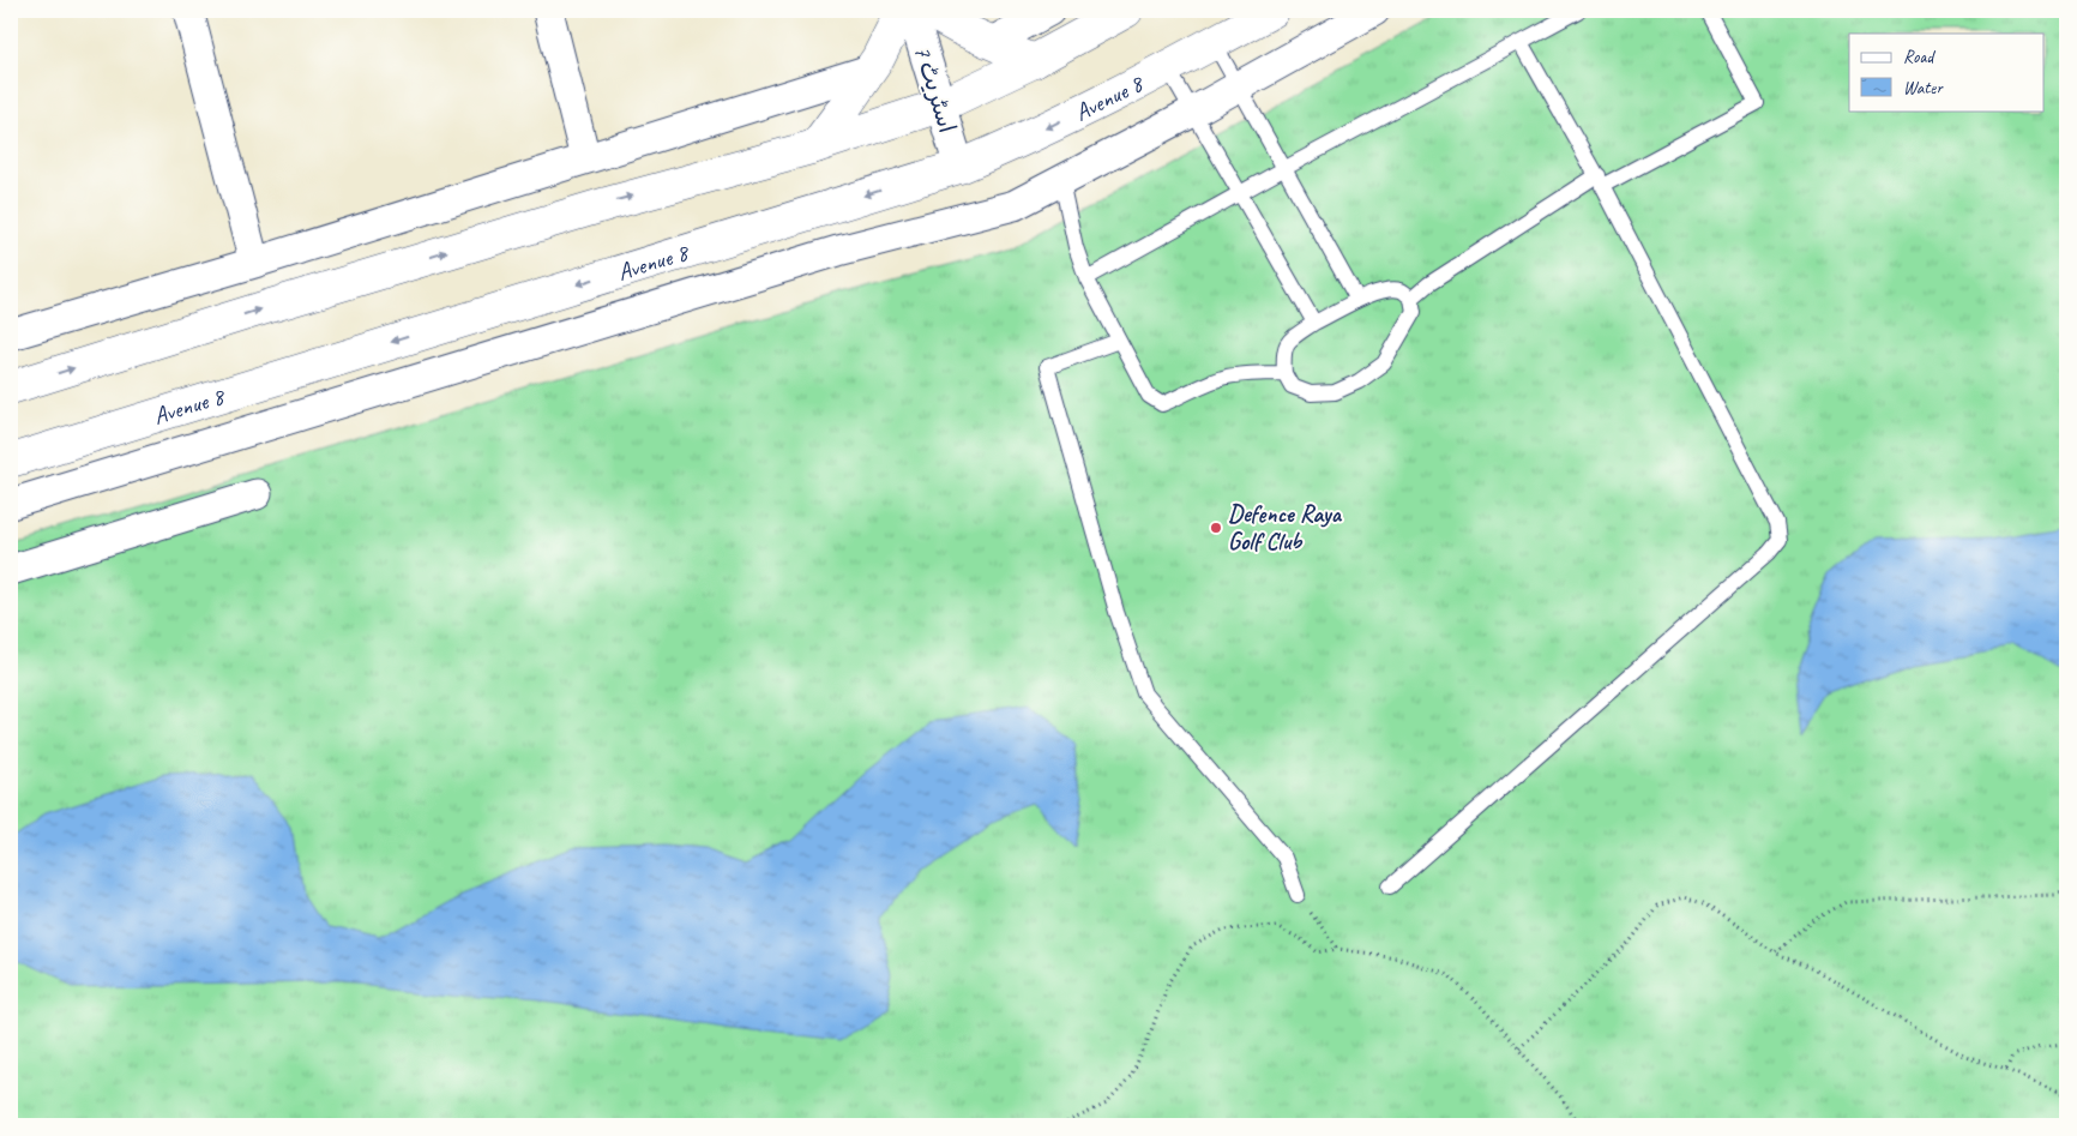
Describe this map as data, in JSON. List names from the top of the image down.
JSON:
{
  "streets": {
    "main road": ["Avenue 8"],
    "street": ["اسٹریٹ 7"]
  },
  "crossings": [
    ["اسٹریٹ 7", "Avenue 8"]
  ],
  "places": ["Defence Raya Golf Club"],
  "legend": ["Road", "Water"]
}
